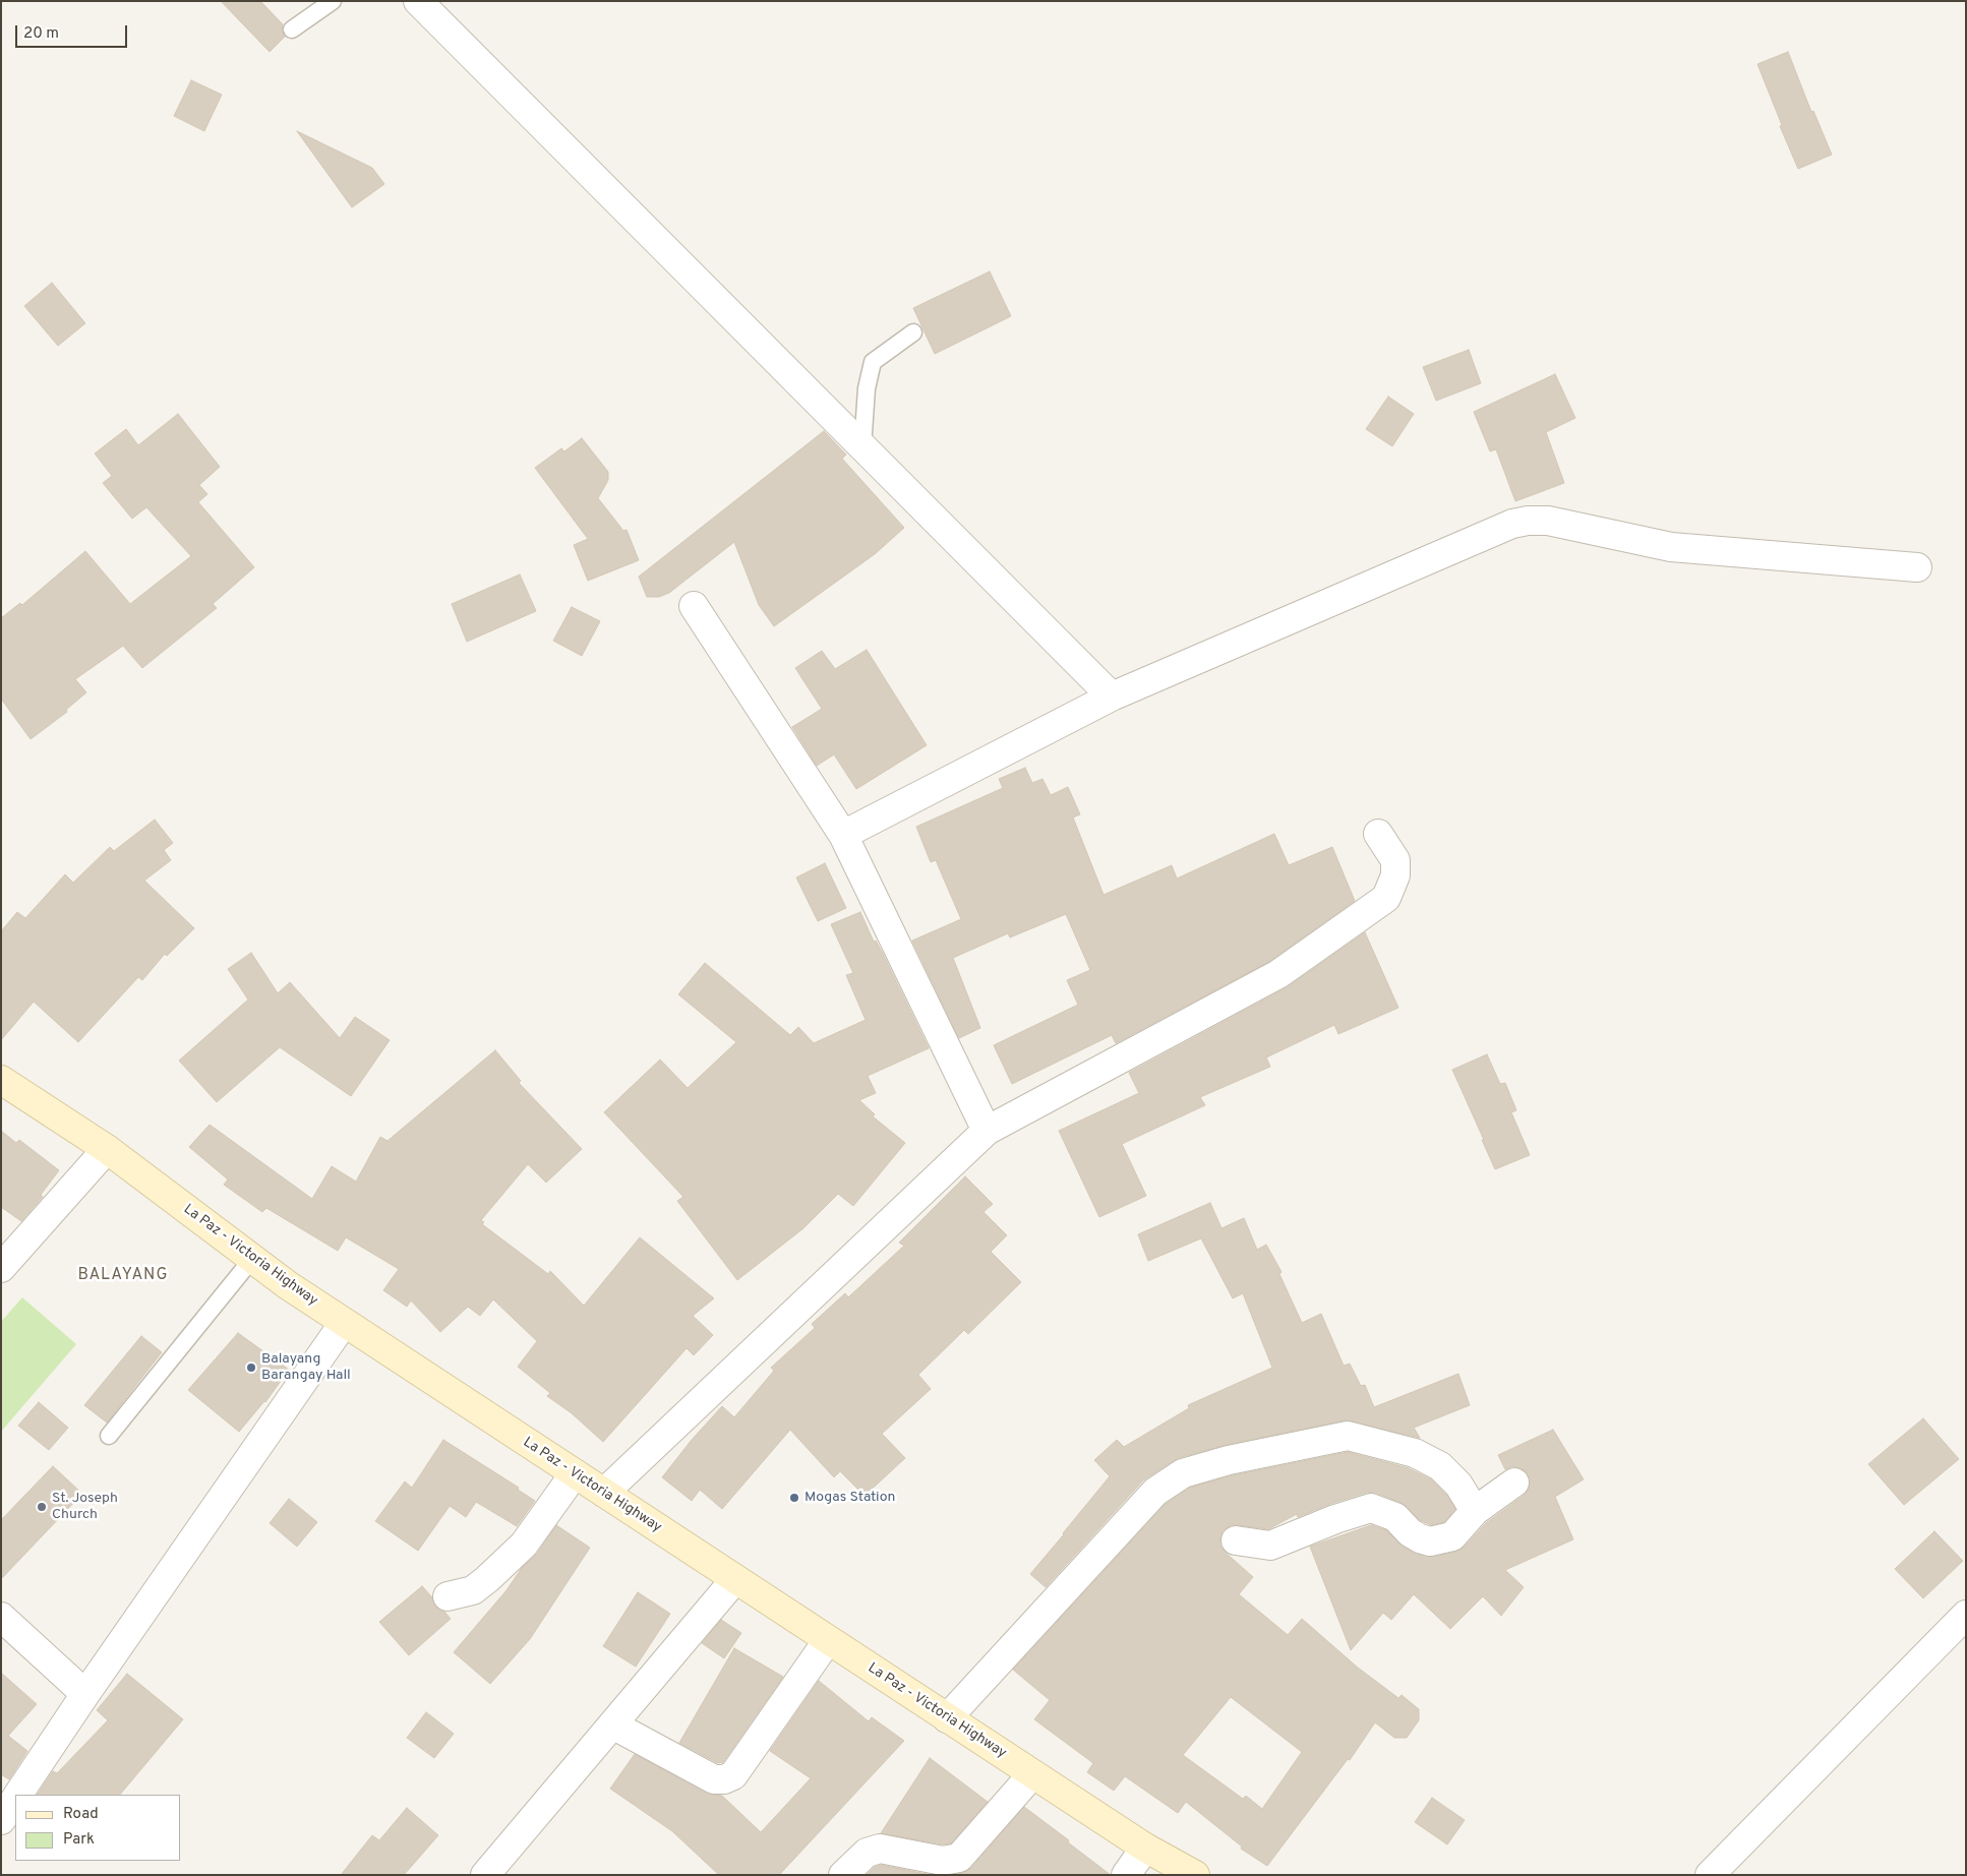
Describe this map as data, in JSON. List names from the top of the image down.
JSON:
{
  "streets": {
    "main road": ["La Paz - Victoria Highway"]
  },
  "districts": ["BALAYANG"],
  "places": ["Balayang Barangay Hall", "Mogas Station", "St. Joseph Church"],
  "legend": ["Road", "Park"],
  "scale_bar": "20 m"
}
